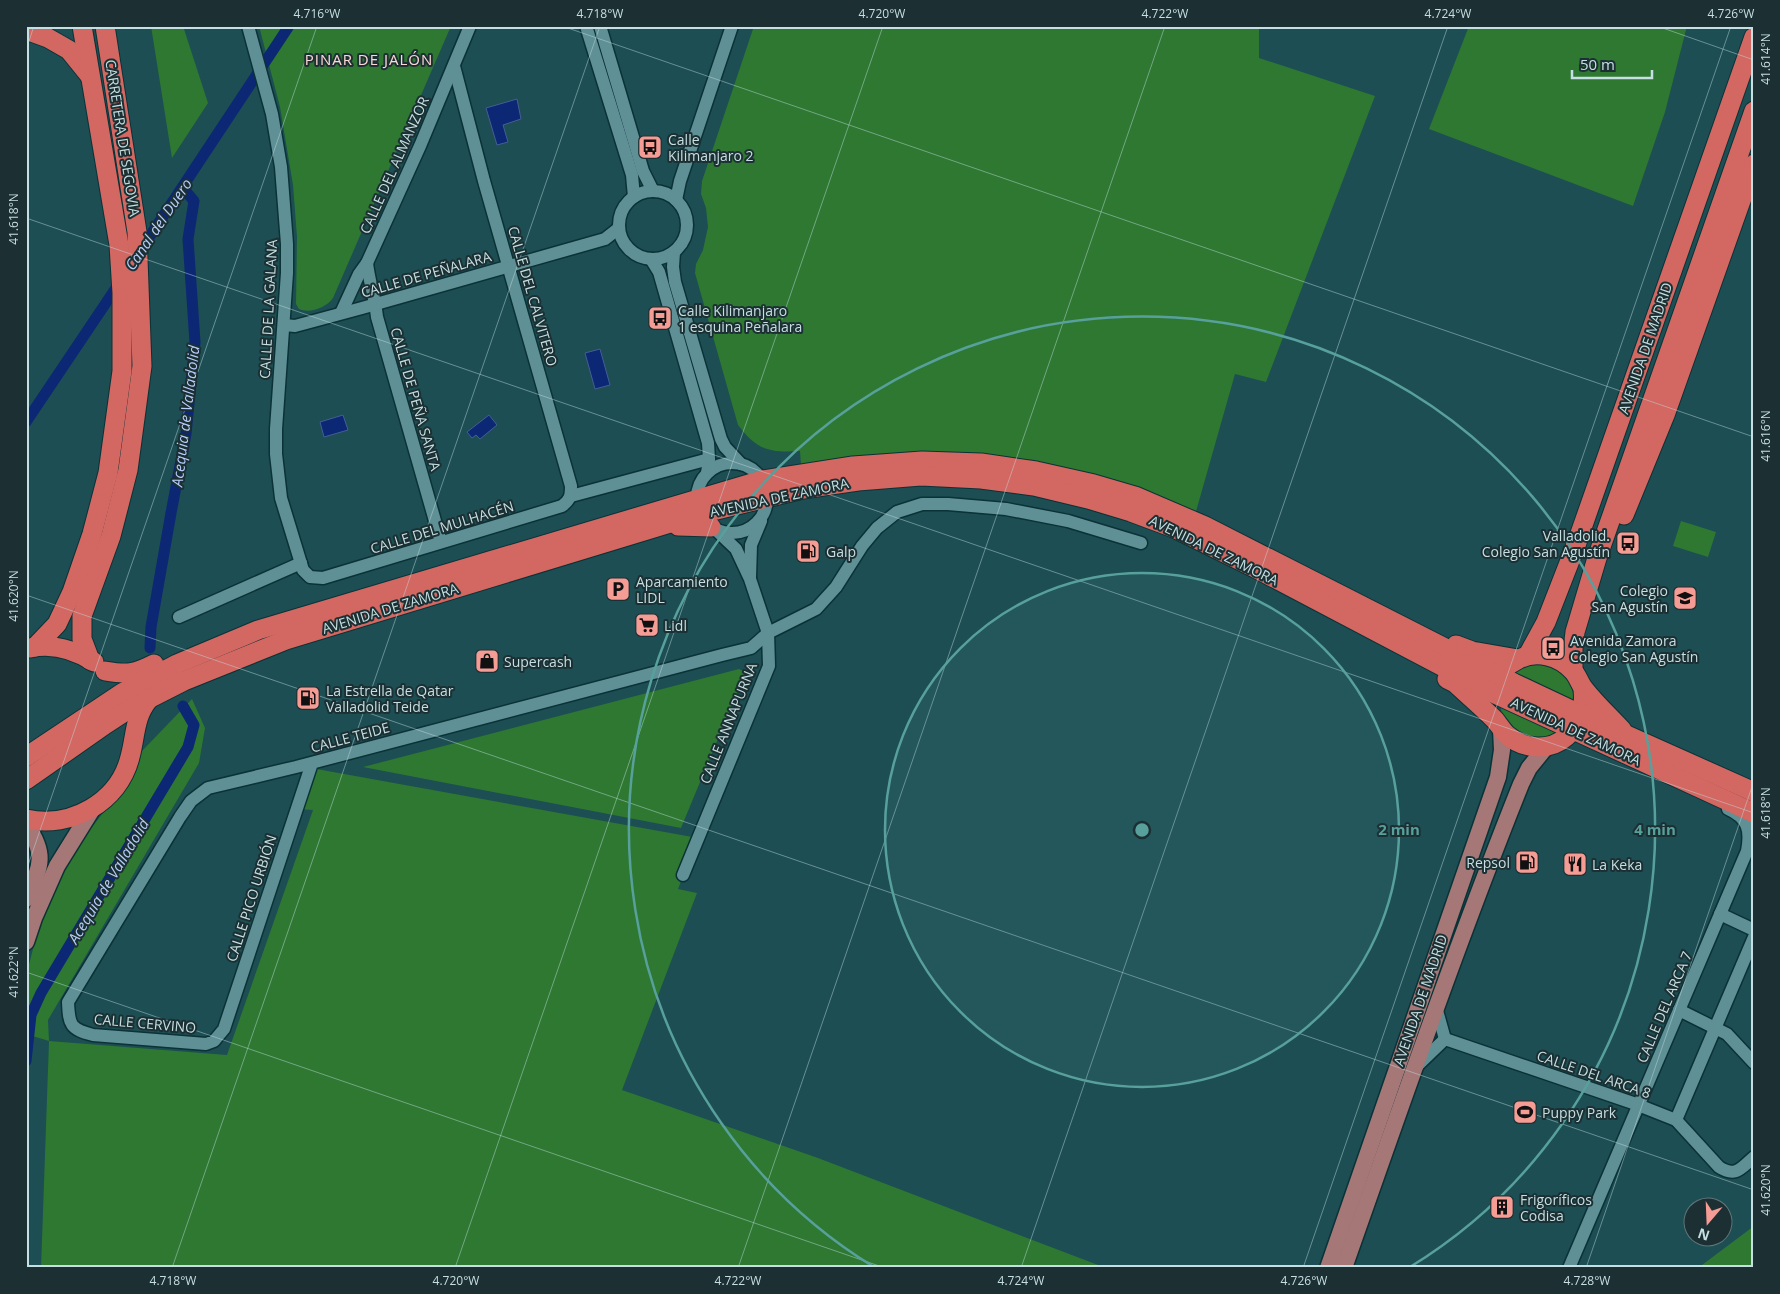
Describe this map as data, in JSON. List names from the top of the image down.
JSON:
{
  "streets": {
    "highway": ["CARRETERA DE SEGOVIA", "AVENIDA DE MADRID", "AVENIDA DE ZAMORA"],
    "street": [
      "CALLE DEL ALMANZOR",
      "CALLE DE PEÑALARA",
      "CALLE DEL CALVITERO",
      "CALLE DE LA GALANA",
      "CALLE DE PEÑA SANTA",
      "CALLE DEL MULHACÉN",
      "CALLE ANNAPURNA",
      "CALLE TEIDE",
      "CALLE PICO URBIÓN",
      "CALLE DEL ARCA 7",
      "CALLE CERVINO",
      "CALLE DEL ARCA 8"
    ]
  },
  "crossings": [
    ["CALLE DEL ALMANZOR", "CALLE DE PEÑALARA"],
    ["CALLE DEL ALMANZOR", "CALLE DEL CALVITERO"],
    ["CALLE DEL ALMANZOR", "CALLE DE PEÑA SANTA"],
    ["CALLE DE PEÑALARA", "CALLE DEL CALVITERO"],
    ["CALLE DE PEÑALARA", "CALLE DE LA GALANA"],
    ["CALLE DE PEÑALARA", "CALLE DE PEÑA SANTA"],
    ["CALLE DEL CALVITERO", "CALLE DEL MULHACÉN"],
    ["CALLE DE LA GALANA", "CALLE DEL MULHACÉN"],
    ["AVENIDA DE MADRID", "AVENIDA DE ZAMORA"],
    ["AVENIDA DE MADRID", "CALLE DEL ARCA 8"],
    ["CALLE DE PEÑA SANTA", "CALLE DEL MULHACÉN"],
    ["AVENIDA DE ZAMORA", "CALLE ANNAPURNA"],
    ["AVENIDA DE ZAMORA", "CALLE TEIDE"],
    ["AVENIDA DE ZAMORA", "CALLE DEL ARCA 7"],
    ["CALLE ANNAPURNA", "CALLE TEIDE"],
    ["CALLE TEIDE", "CALLE PICO URBIÓN"],
    ["CALLE TEIDE", "CALLE CERVINO"],
    ["CALLE PICO URBIÓN", "CALLE CERVINO"],
    ["CALLE DEL ARCA 7", "CALLE DEL ARCA 8"]
  ],
  "districts": ["PINAR DE JALÓN"],
  "water": ["Canal del Duero", "Acequia de Valladolid"],
  "places": {
    "bus stop": [
      "Calle Kilimanjaro 2",
      "Calle Kilimanjaro 1 esquina Peñalara",
      "Valladolid. Colegio San Agustín",
      "Avenida Zamora Colegio San Agustín"
    ],
    "fuel station": ["Galp", "La Estrella de Qatar Valladolid Teide", "Repsol"],
    "parking": ["Aparcamiento LIDL"],
    "school or university": ["Colegio San Agustín"],
    "supermarket": ["Lidl"],
    "shop": ["Supercash"],
    "restaurant": ["La Keka"],
    "sports": ["Puppy Park"],
    "building": ["Frigoríficos Codisa"]
  },
  "scale_bar": "50 m",
  "north": "bottom",
  "coordinates": [
    "4.716°W",
    "4.718°W",
    "4.720°W",
    "4.722°W",
    "4.724°W",
    "4.726°W",
    "41.614°N",
    "41.618°N",
    "41.616°N",
    "41.620°N",
    "41.622°N",
    "4.728°W"
  ],
  "rings": ["2 min", "4 min"]
}
